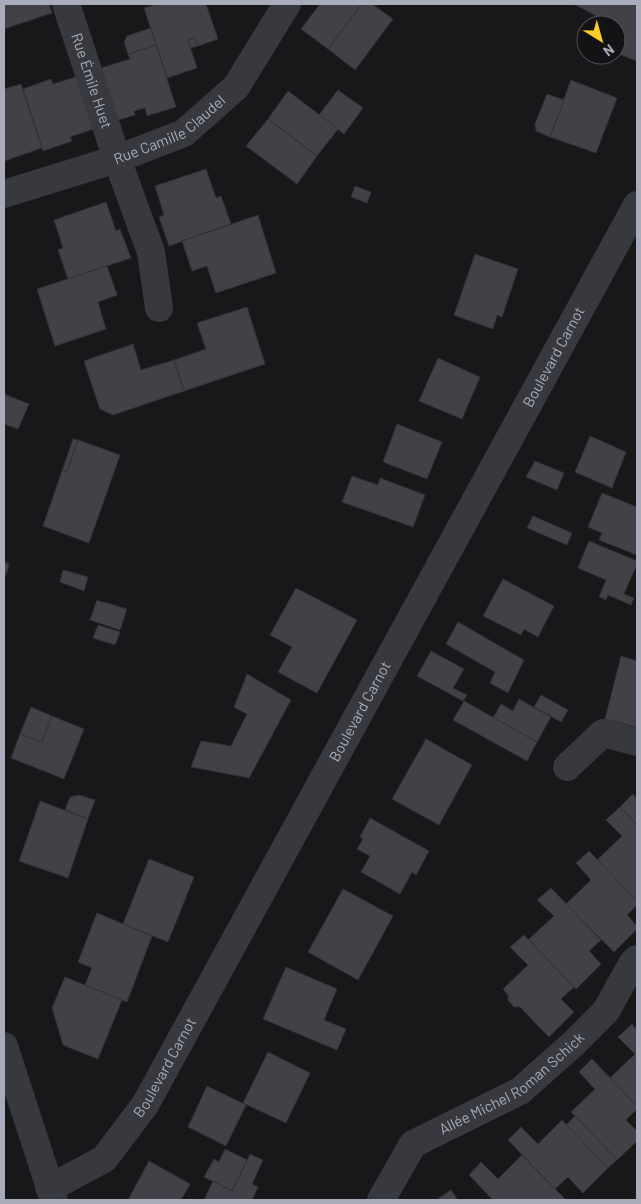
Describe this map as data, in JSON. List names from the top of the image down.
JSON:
{
  "streets": {
    "street": [
      "Rue Émile Huet",
      "Rue Camille Claudel",
      "Boulevard Carnot",
      "Allée Michel Roman Schick"
    ]
  },
  "crossings": [
    ["Rue Émile Huet", "Rue Camille Claudel"]
  ],
  "north": "bottom right"
}
